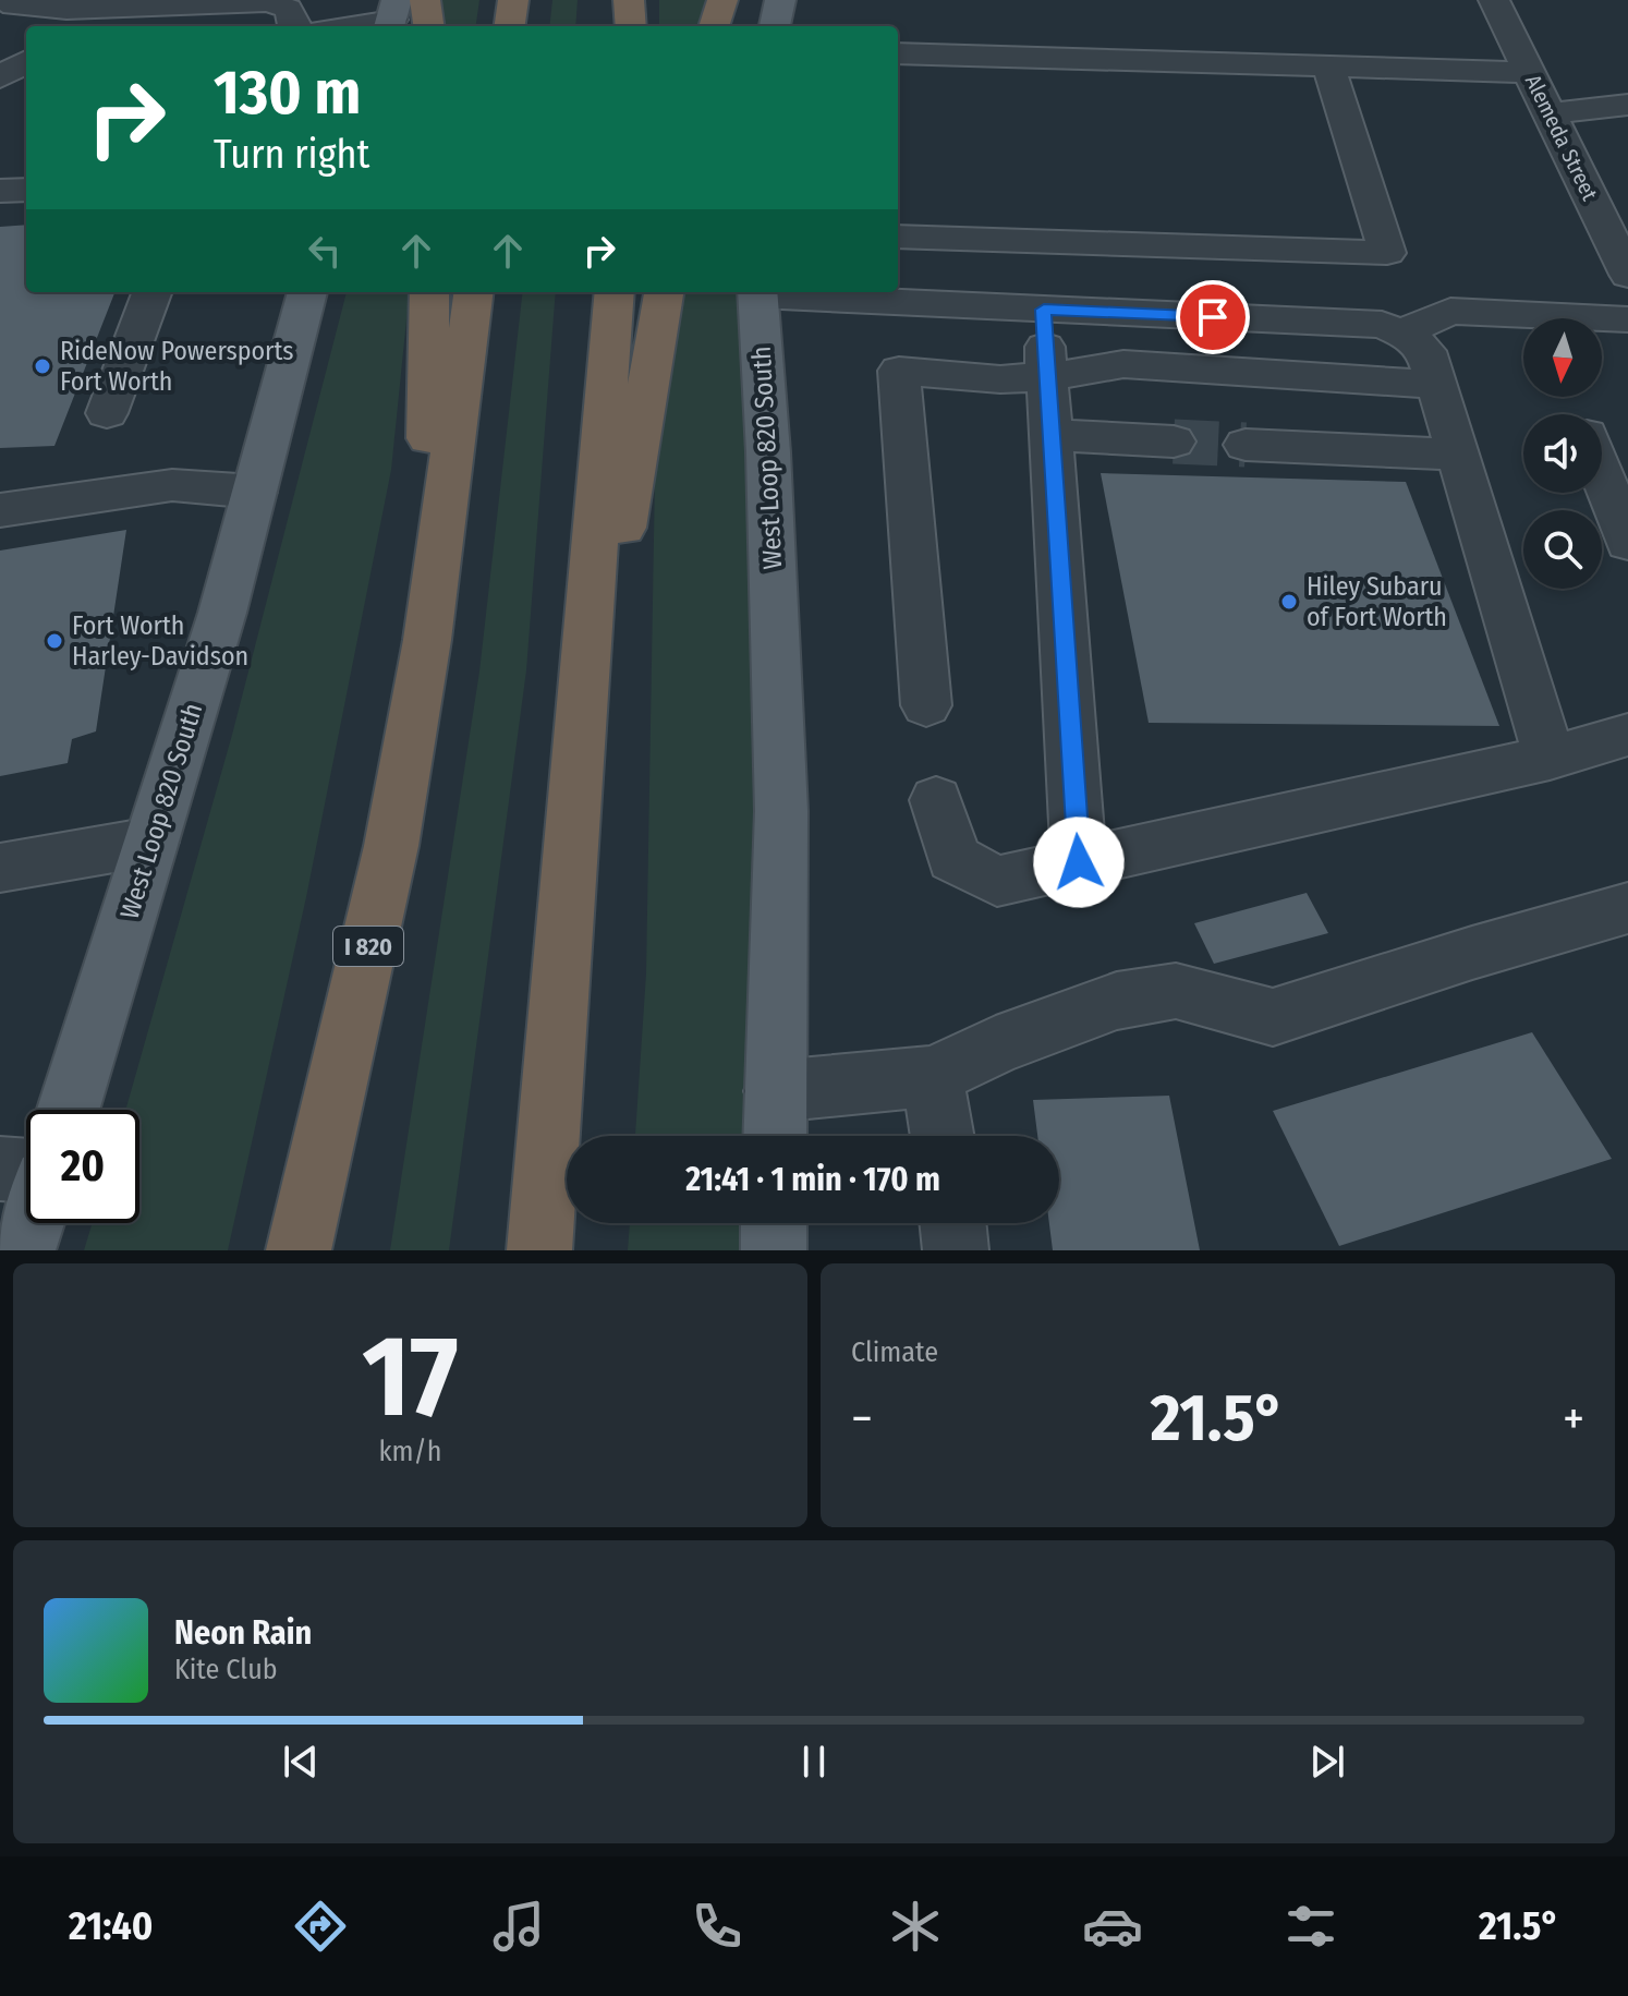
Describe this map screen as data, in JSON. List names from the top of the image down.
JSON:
{
  "streets": {
    "highway": ["I 820"],
    "main road": ["West Loop 820 South"],
    "street": ["Alemeda Street"]
  },
  "places": ["RideNow Powersports Fort Worth", "Hiley Subaru of Fort Worth", "Fort Worth Harley-Davidson"],
  "north": "bottom",
  "page": {
    "turn": ["130 m", "Turn right"],
    "limit": "20",
    "trip": "21:41 · 1 min · 170 m",
    "tile": [
      ["17", "km/h"],
      "Climate"
    ],
    "heat": ["−", "21.5°", "+"],
    "song": ["Neon Rain", "Kite Club"],
    "tabs": ["21:40", "21.5°"]
  }
}
